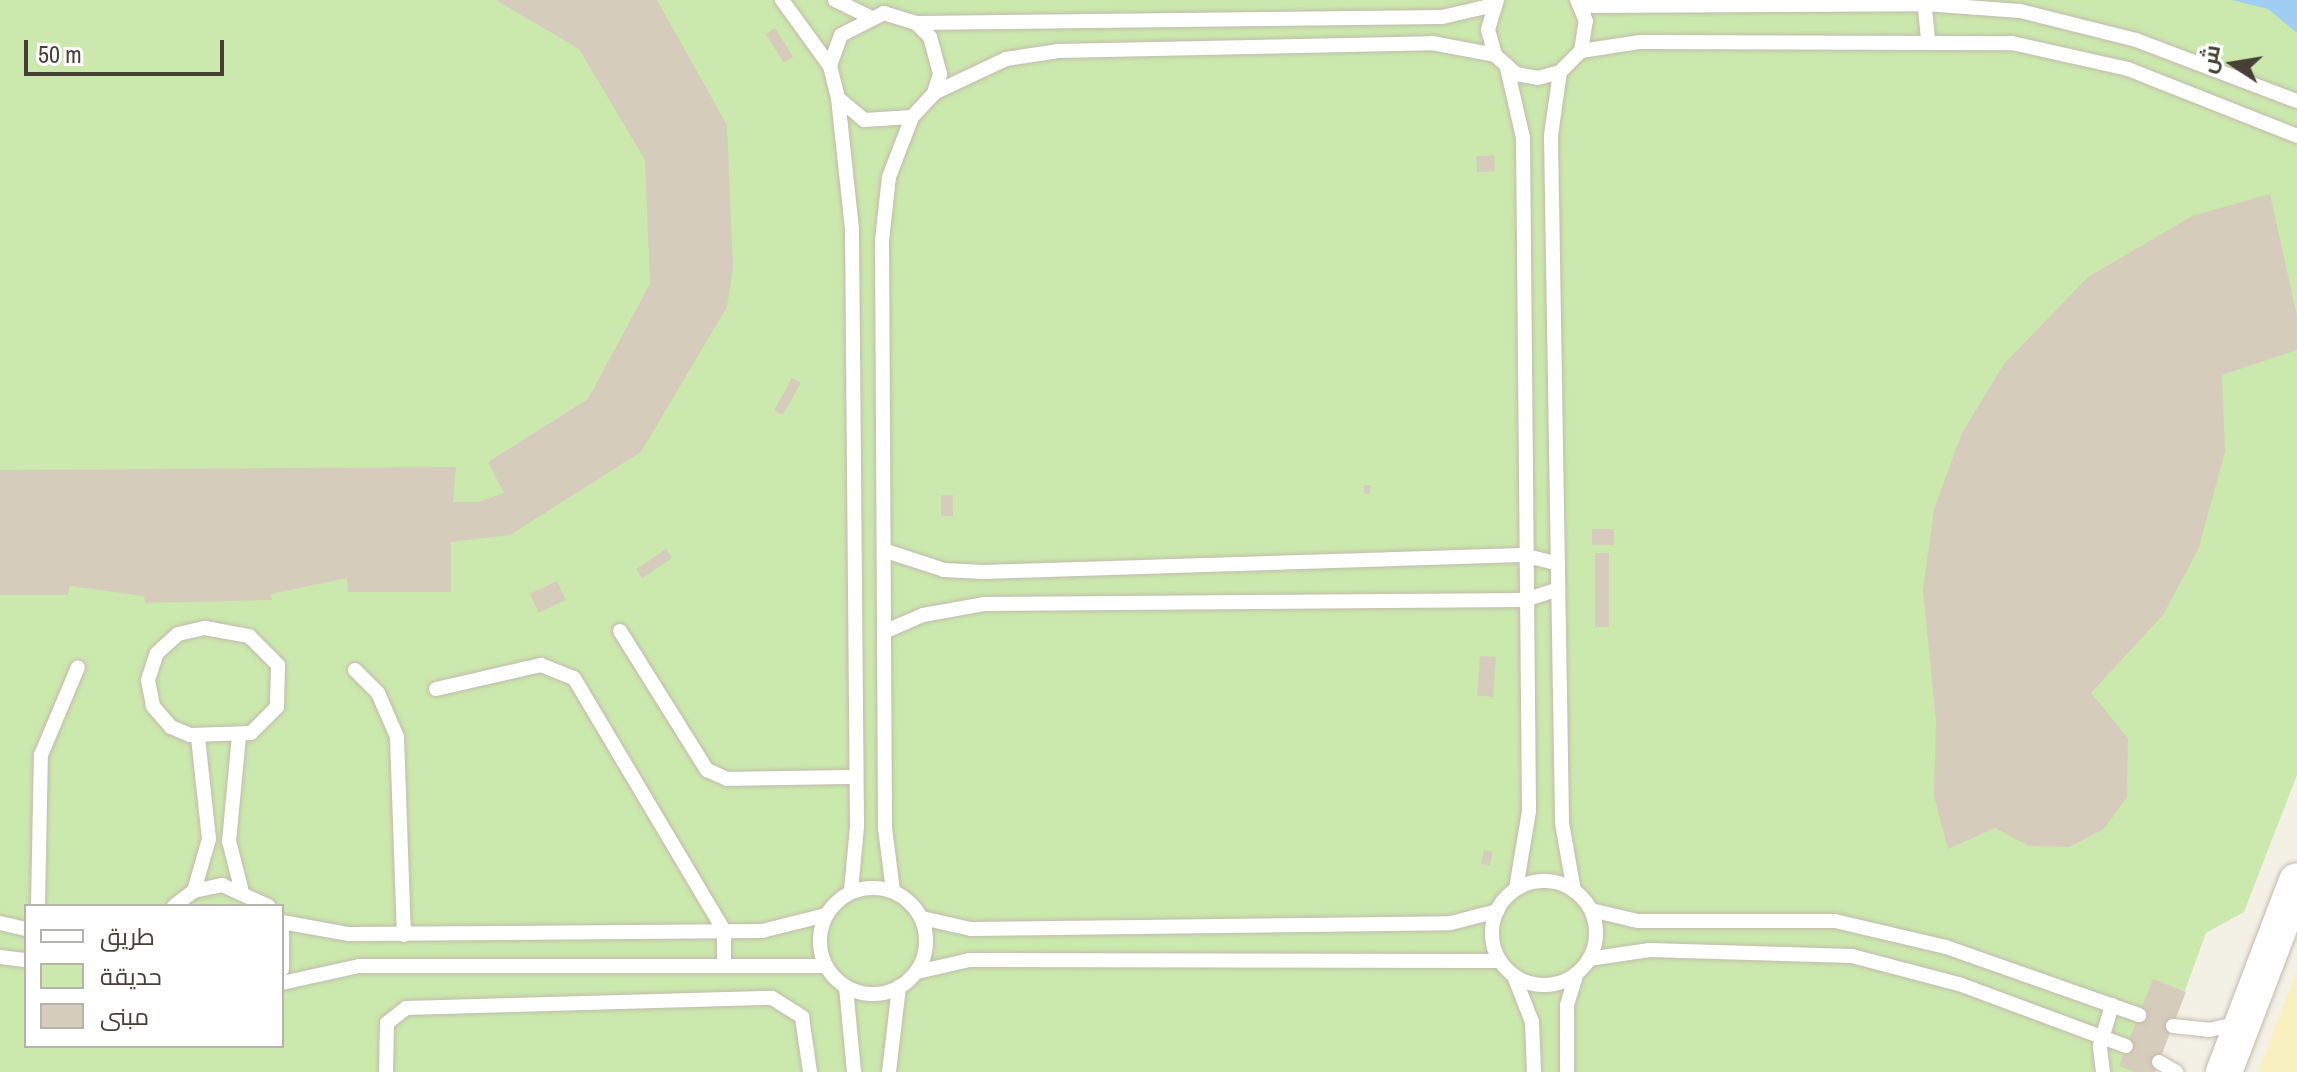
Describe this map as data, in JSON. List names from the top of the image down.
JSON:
{
  "legend": ["طريق", "حديقة", "مبنى"],
  "scale_bar": "50 m",
  "north": "left"
}
